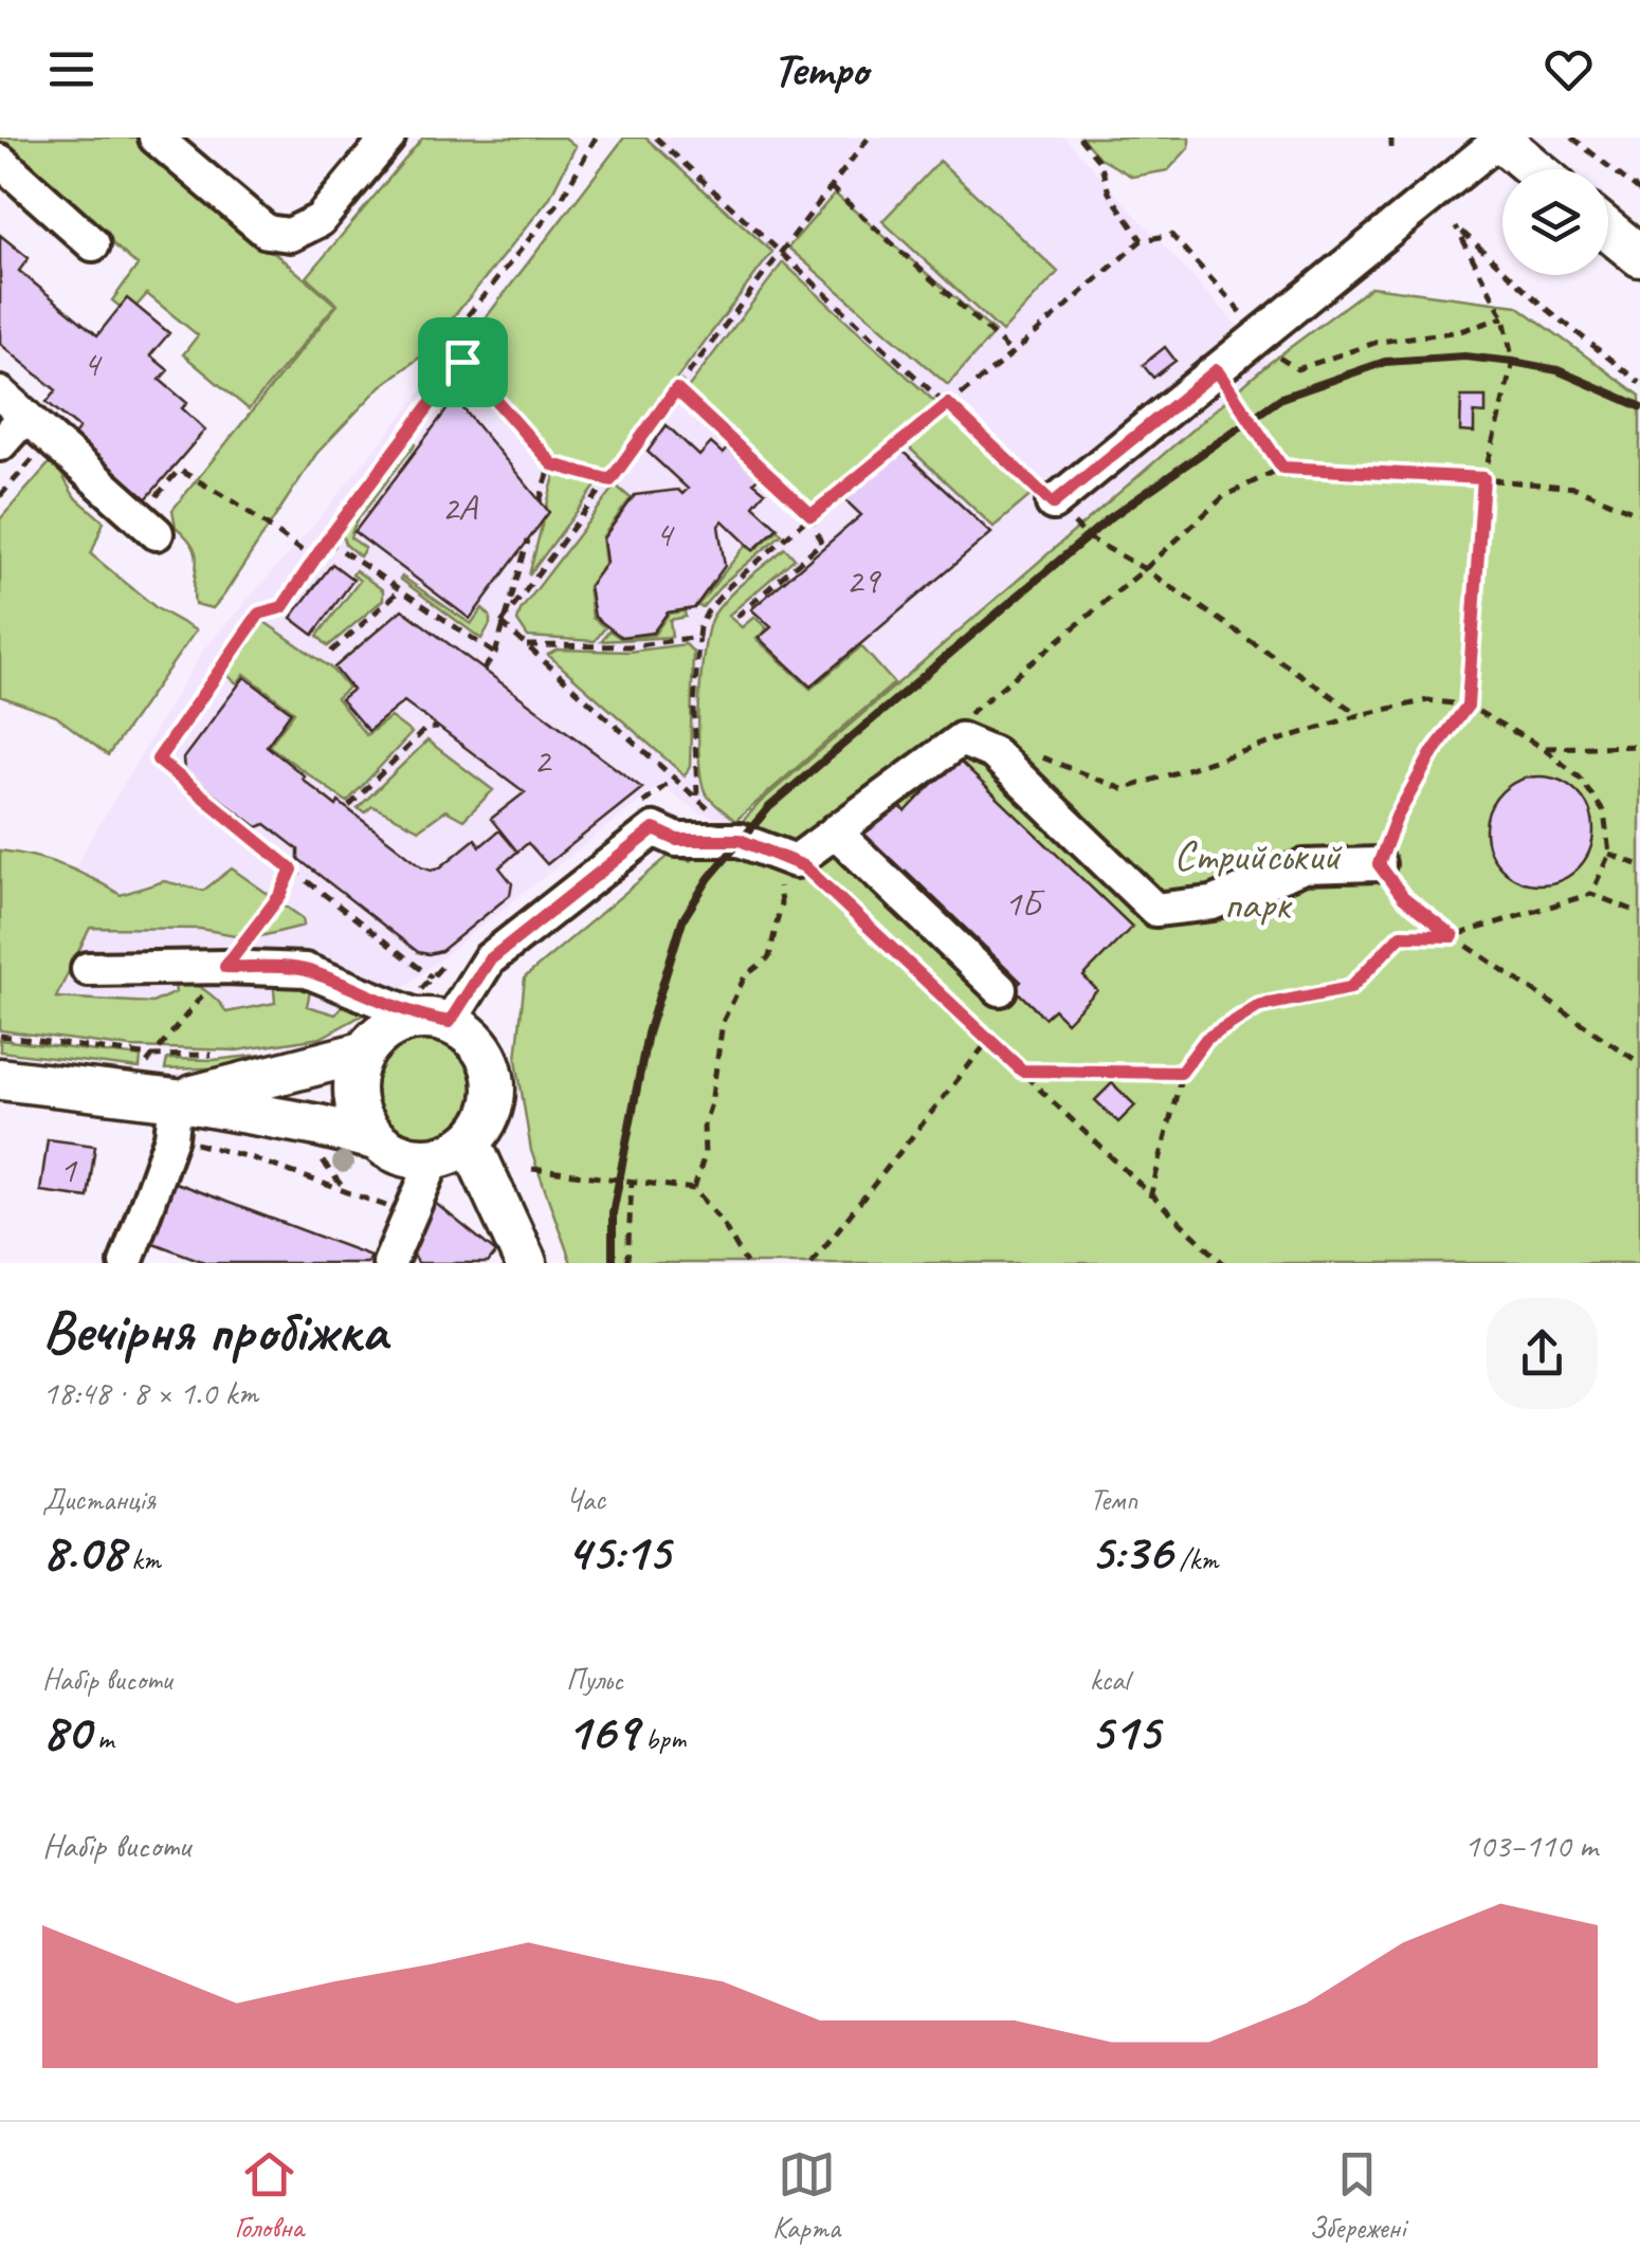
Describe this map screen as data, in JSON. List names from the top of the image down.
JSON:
{
  "parks": ["Стрийський парк"],
  "house_numbers": [
    "4",
    "2А",
    "4",
    "29",
    "2",
    "1Б",
    "1"
  ],
  "page": {
    "header": "Tempo",
    "heading": ["Вечірня пробіжка", "18:48 · 8 × 1.0 km"],
    "stats": [
      ["Дистанція", "8.08 km"],
      ["Час", "45:15"],
      ["Темп", "5:36 /km"],
      ["Набір висоти", "80 m"],
      ["Пульс", "169 bpm"],
      ["kcal", "515"]
    ],
    "chart": ["Набір висоти", "103–110 m"],
    "tabs": ["Головна", "Карта", "Збережені"]
  }
}
